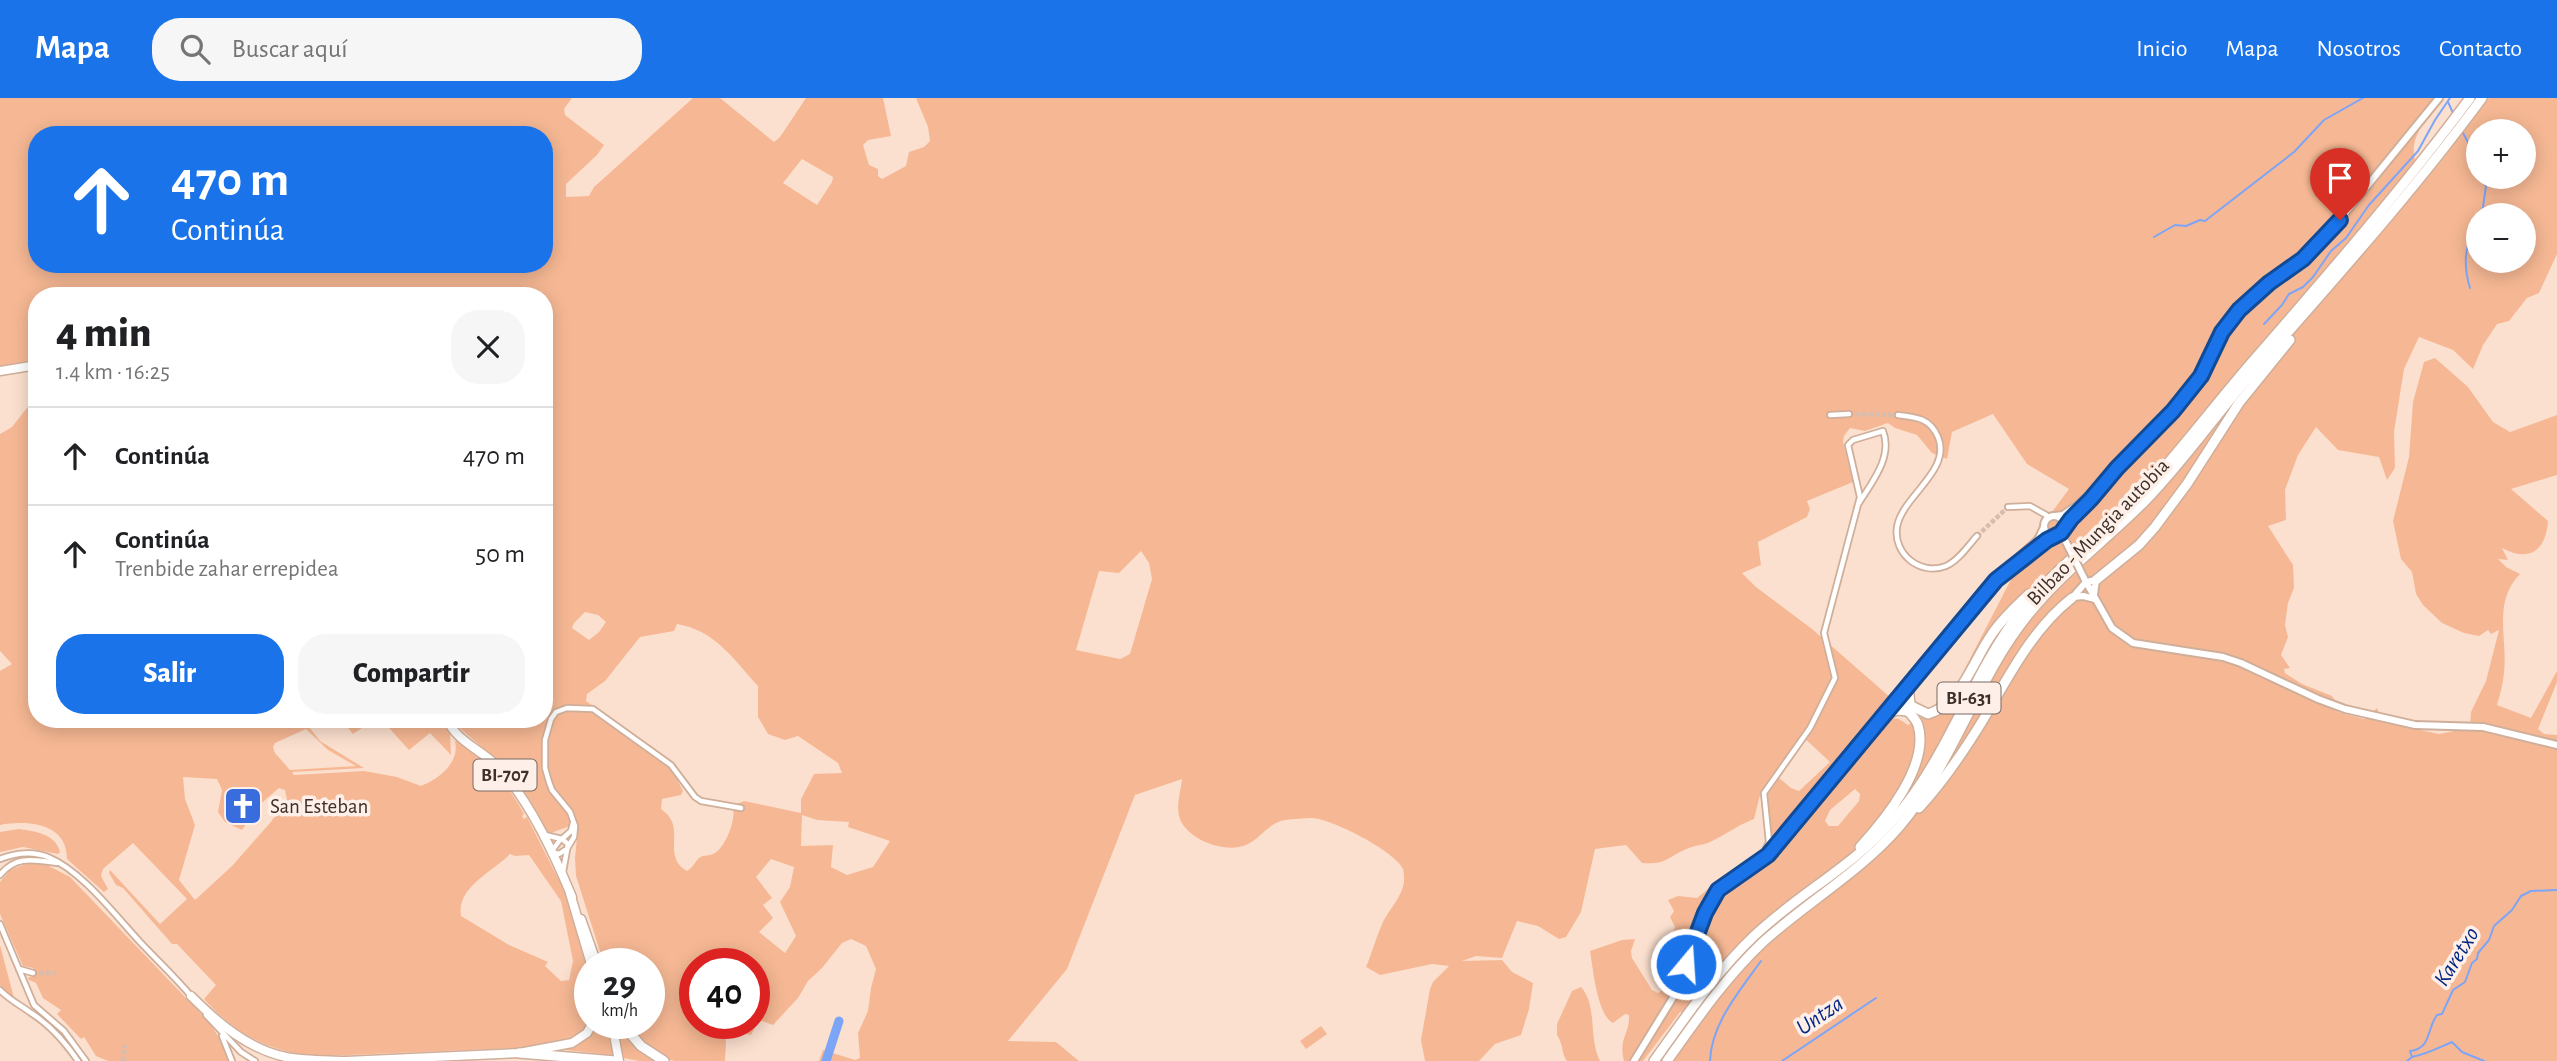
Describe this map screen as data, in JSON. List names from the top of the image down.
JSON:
{
  "streets": {
    "highway": ["Bilbao - Mungia autobia", "BI-631"],
    "main road": ["BI-707"]
  },
  "water": ["Karetxo", "Untza"],
  "places": {
    "church": ["San Esteban"]
  },
  "page": {
    "header": "Mapa",
    "search": "Buscar aquí",
    "nav": [
      "Inicio",
      "Mapa",
      "Nosotros",
      "Contacto"
    ],
    "map_buttons": ["+", "−"],
    "turn": ["470 m", "Continúa"],
    "heading": ["4 min", "1.4 km · 16:25"],
    "list": [
      {
        "name": "Continúa",
        "value": "470 m"
      },
      {
        "name": "Continúa",
        "note": "Trenbide zahar errepidea",
        "value": "50 m"
      }
    ],
    "buttons": ["Salir", "Compartir"],
    "speed": "29 km/h",
    "limit": "40"
  }
}
